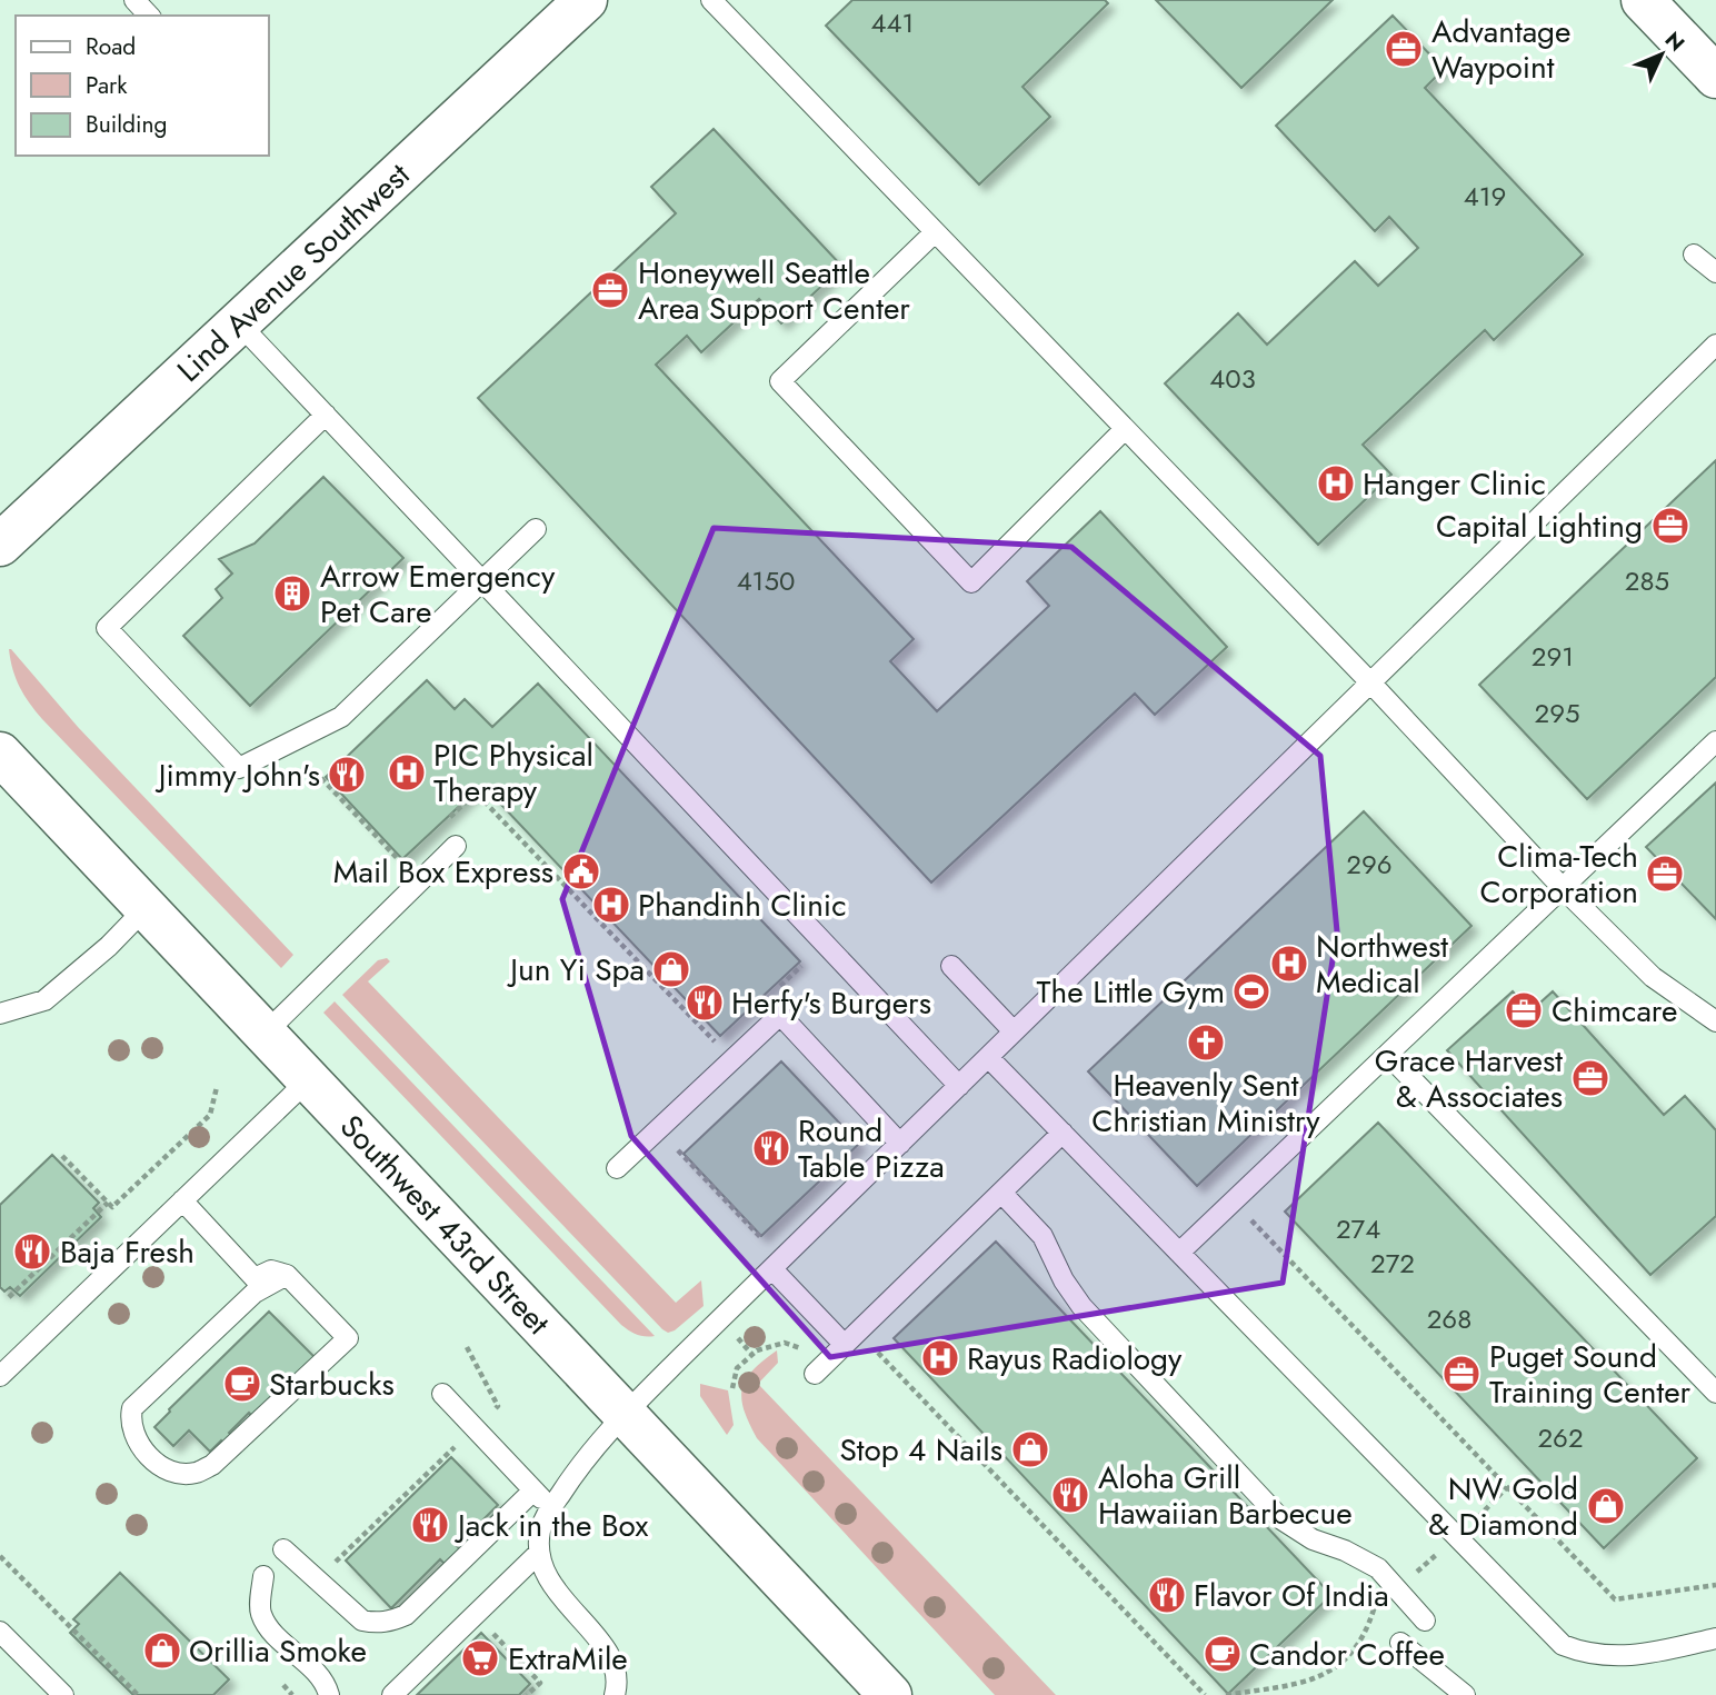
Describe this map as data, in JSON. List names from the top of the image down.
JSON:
{
  "streets": {
    "main road": ["Lind Avenue Southwest", "Southwest 43rd Street"]
  },
  "places": {
    "office": [
      "Advantage Waypoint",
      "Honeywell Seattle Area Support Center",
      "Capital Lighting",
      "Clima-Tech Corporation",
      "Chimcare",
      "Grace Harvest & Associates",
      "Puget Sound Training Center"
    ],
    "hospital": [
      "Hanger Clinic",
      "PIC Physical Therapy",
      "Phandinh Clinic",
      "Northwest Medical",
      "Rayus Radiology"
    ],
    "building": ["Arrow Emergency Pet Care"],
    "restaurant": [
      "Jimmy John's",
      "Herfy's Burgers",
      "Round Table Pizza",
      "Baja Fresh",
      "Aloha Grill Hawaiian Barbecue",
      "Jack in the Box",
      "Flavor Of India"
    ],
    "public building": ["Mail Box Express"],
    "shop": [
      "Jun Yi Spa",
      "Stop 4 Nails",
      "NW Gold & Diamond",
      "Orillia Smoke"
    ],
    "sports": ["The Little Gym"],
    "church": ["Heavenly Sent Christian Ministry"],
    "cafe": ["Starbucks", "Candor Coffee"],
    "supermarket": ["ExtraMile"]
  },
  "house_numbers": [
    "441",
    "419",
    "403",
    "4150",
    "285",
    "291",
    "295",
    "296",
    "274",
    "272",
    "268",
    "262"
  ],
  "legend": ["Road", "Park", "Building"],
  "north": "top right"
}
